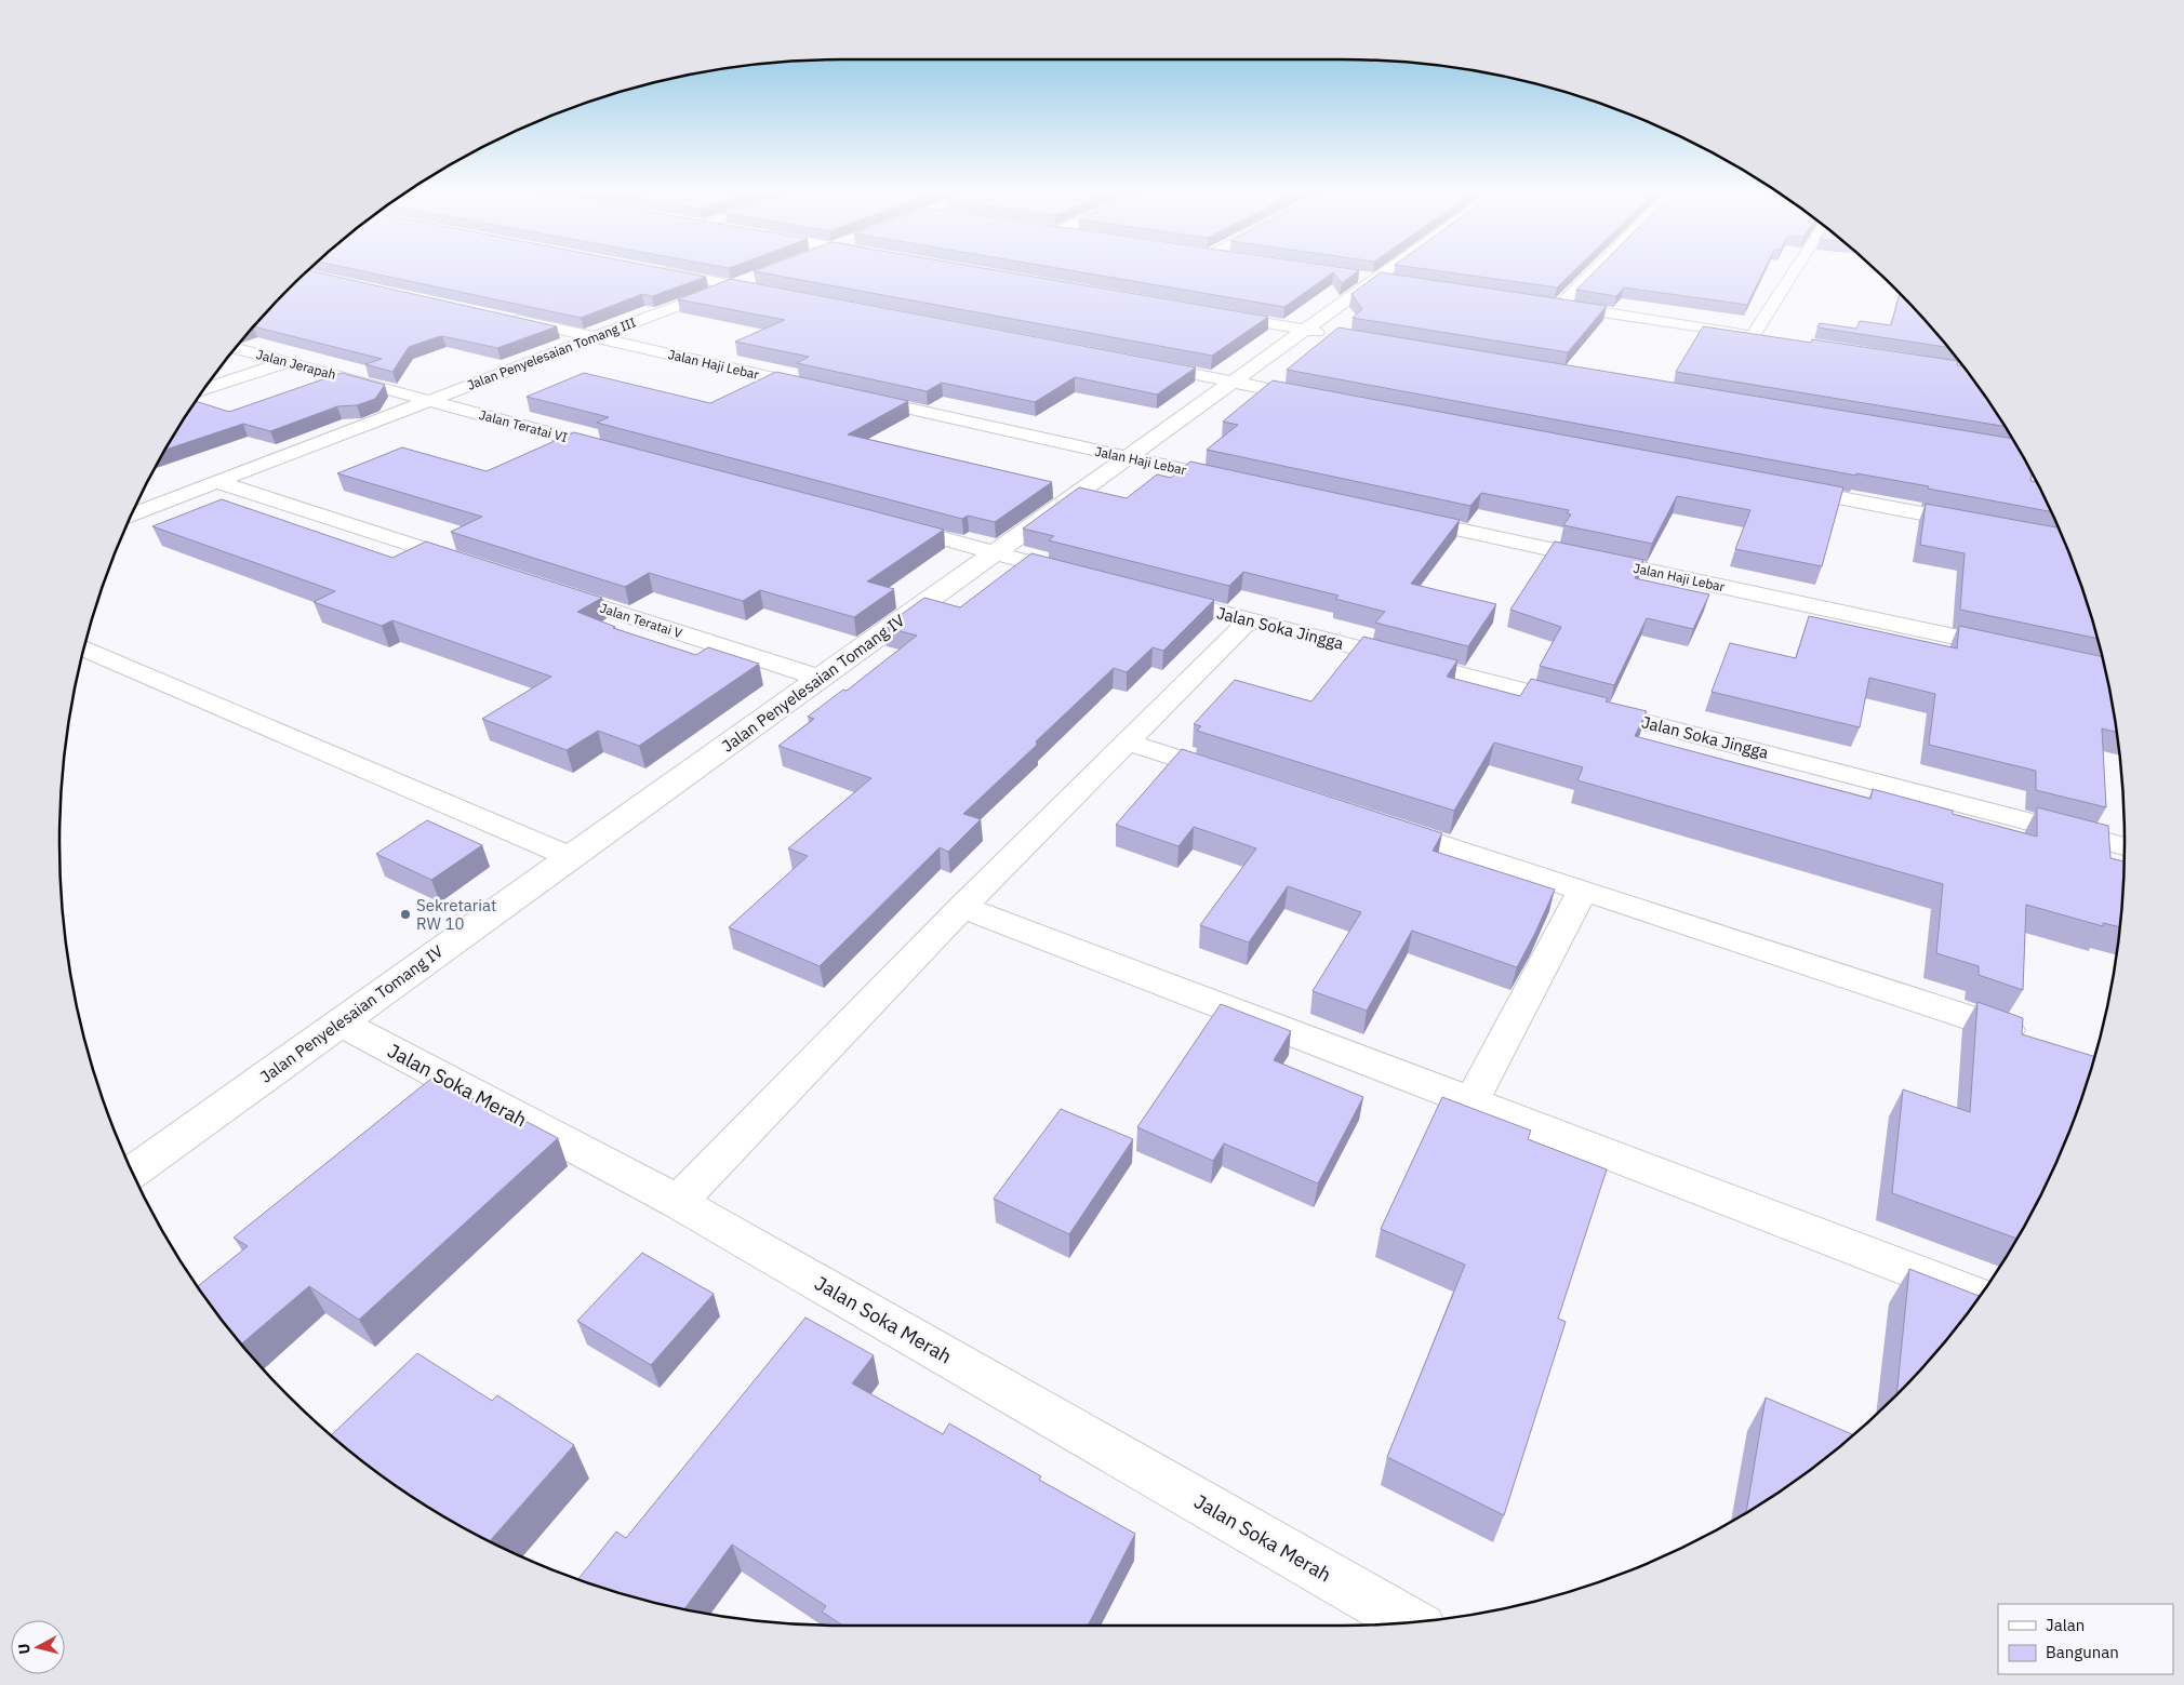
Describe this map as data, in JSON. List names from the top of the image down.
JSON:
{
  "streets": {
    "street": [
      "Jalan Penyelesaian Tomang III",
      "Jalan Jerapah",
      "Jalan Haji Lebar",
      "Jalan Teratai VI",
      "Jalan Teratai V",
      "Jalan Soka Jingga",
      "Jalan Penyelesaian Tomang IV",
      "Jalan Soka Merah"
    ]
  },
  "crossings": [
    ["Jalan Penyelesaian Tomang III", "Jalan Jerapah"],
    ["Jalan Penyelesaian Tomang III", "Jalan Haji Lebar"],
    ["Jalan Penyelesaian Tomang III", "Jalan Teratai VI"],
    ["Jalan Jerapah", "Jalan Teratai VI"],
    ["Jalan Haji Lebar", "Jalan Penyelesaian Tomang IV"],
    ["Jalan Teratai V", "Jalan Penyelesaian Tomang IV"],
    ["Jalan Penyelesaian Tomang IV", "Jalan Soka Merah"]
  ],
  "places": ["Sekretariat RW 10"],
  "legend": ["Jalan", "Bangunan"],
  "north": "left"
}
